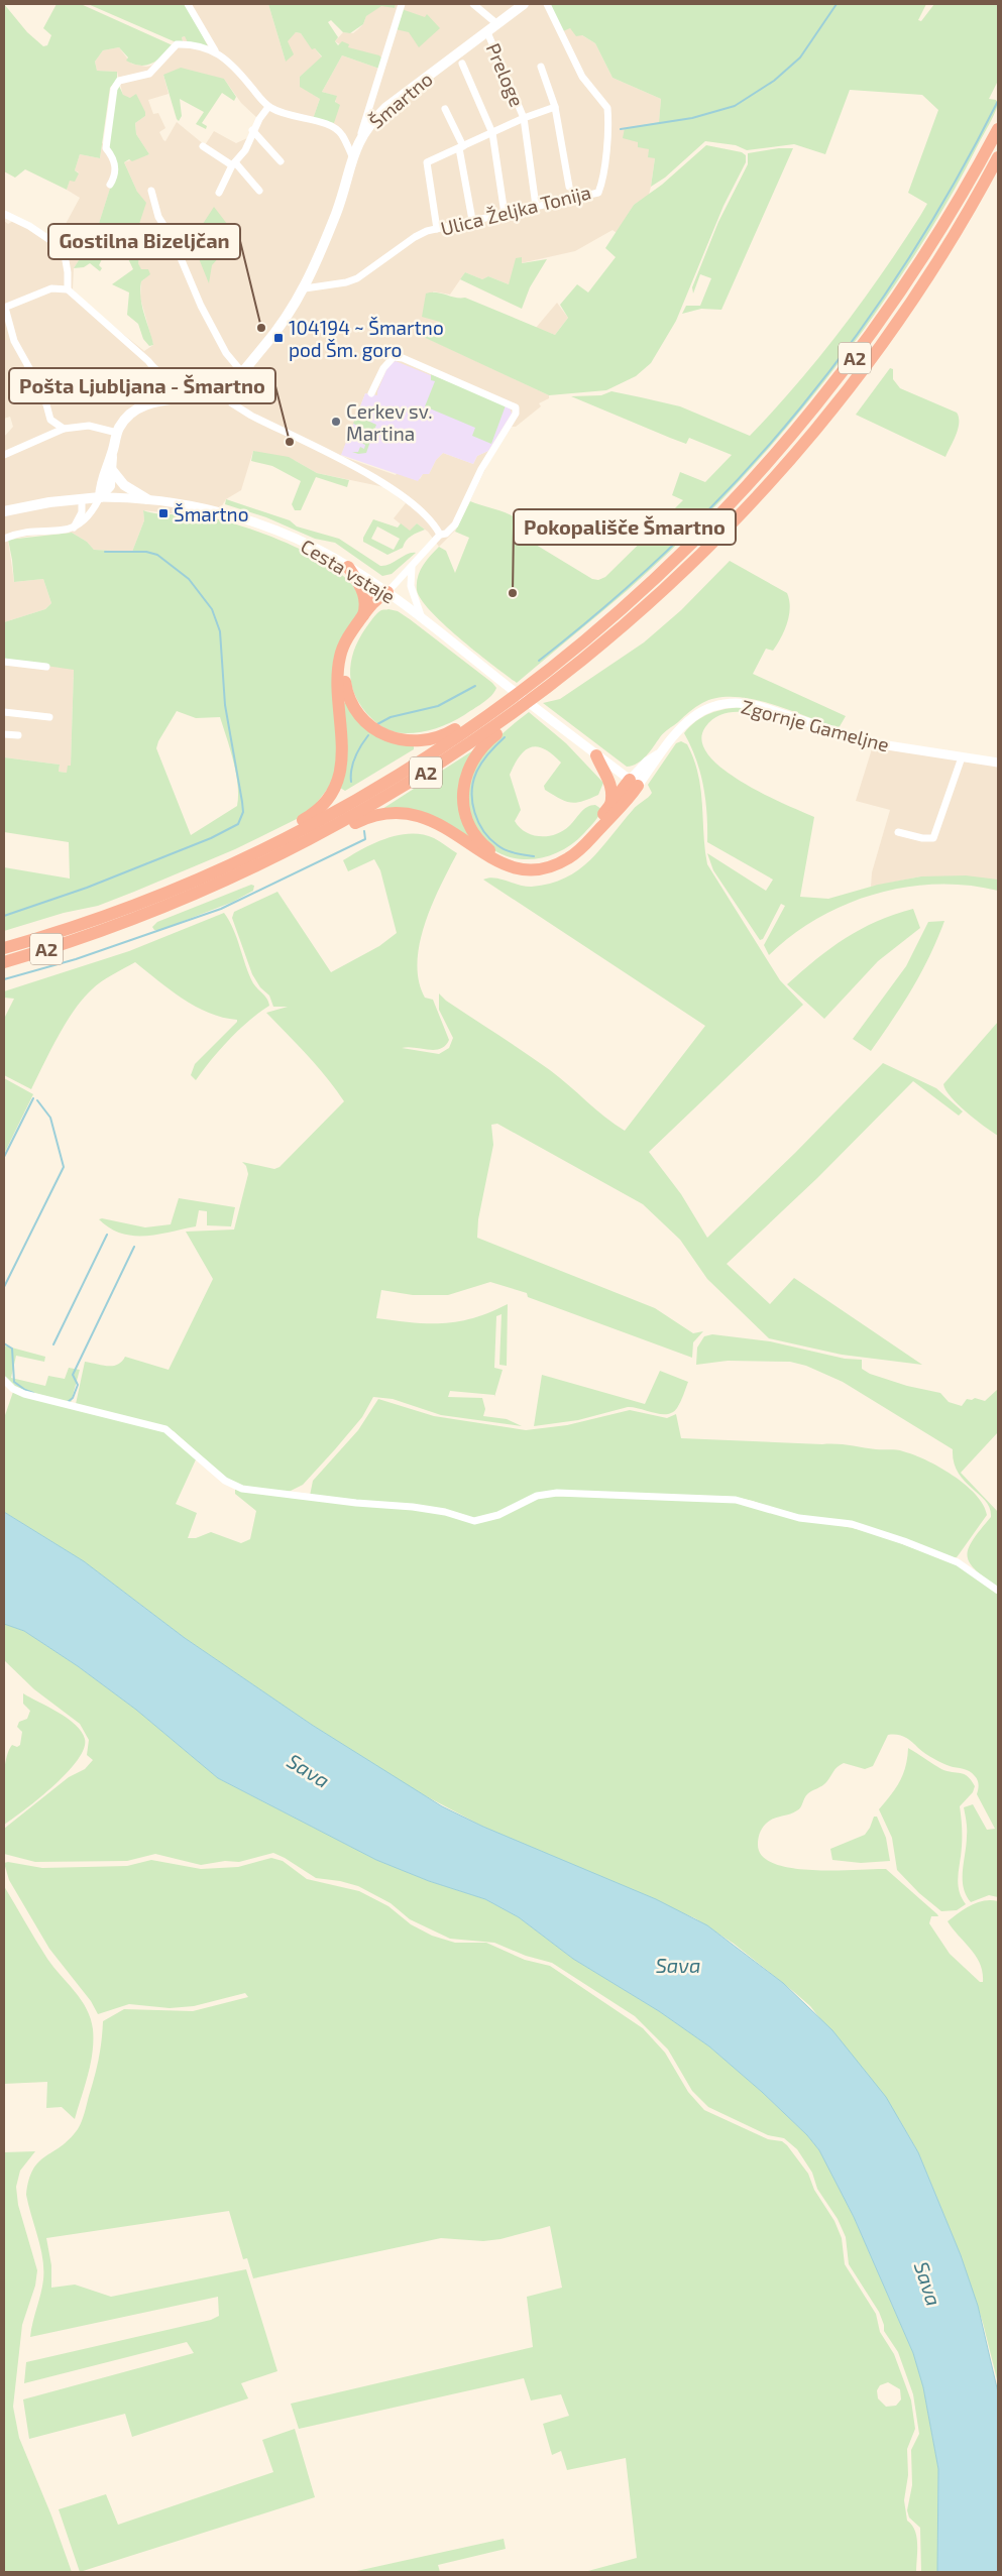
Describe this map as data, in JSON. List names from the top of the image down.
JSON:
{
  "streets": {
    "highway": ["A2"],
    "main road": ["Šmartno", "Cesta vstaje"],
    "street": ["Preloge", "Ulica Željka Tonija", "Zgornje Gameljne"]
  },
  "crossings": [
    ["Preloge", "Šmartno"],
    ["Preloge", "Ulica Željka Tonija"],
    ["Šmartno", "Ulica Željka Tonija"],
    ["Cesta vstaje", "Zgornje Gameljne"]
  ],
  "water": ["Sava"],
  "places": {
    "other": [
      "Gostilna Bizeljčan",
      "Cerkev sv. Martina",
      "Pošta Ljubljana - Šmartno",
      "Pokopališče Šmartno"
    ],
    "transit": ["104194 ~ Šmartno pod Šm. goro", "Šmartno"]
  }
}
